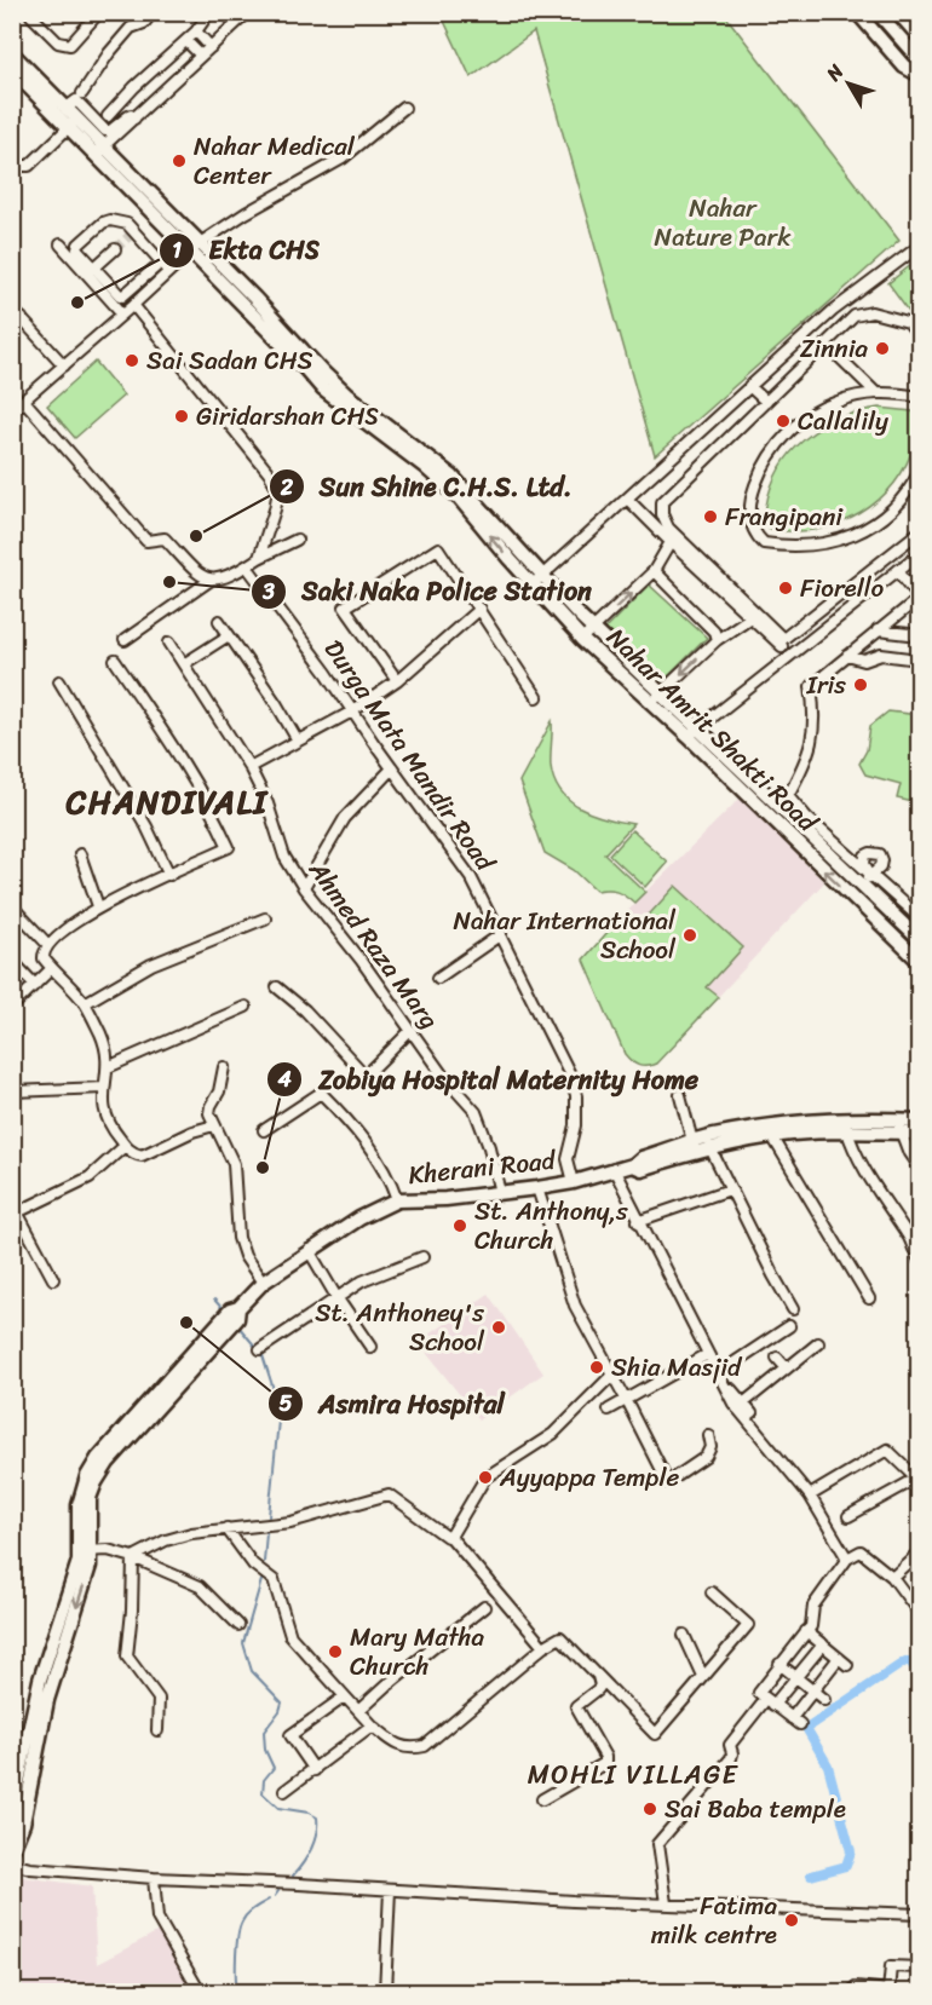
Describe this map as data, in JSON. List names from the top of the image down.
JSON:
{
  "streets": {
    "street": [
      "Nahar Amrit Shakti Road",
      "Durga Mata Mandir Road",
      "Ahmed Raza Marg",
      "Kherani Road"
    ]
  },
  "crossings": [
    ["Durga Mata Mandir Road", "Kherani Road"],
    ["Ahmed Raza Marg", "Kherani Road"]
  ],
  "districts": ["CHANDIVALI", "MOHLI VILLAGE"],
  "parks": ["Nahar Nature Park"],
  "places": [
    "Nahar Medical Center",
    "Ekta CHS",
    "Zinnia",
    "Sai Sadan CHS",
    "Giridarshan CHS",
    "Callalily",
    "Frangipani",
    "Sun Shine C.H.S. Ltd.",
    "Saki Naka Police Station",
    "Fiorello",
    "Iris",
    "Nahar International School",
    "Zobiya Hospital Maternity Home",
    "St. Anthony,s Church",
    "Asmira Hospital",
    "St. Anthoney's School",
    "Shia Masjid",
    "Ayyappa Temple",
    "Mary Matha Church",
    "Sai Baba temple",
    "Fatima milk centre"
  ],
  "north": "top left"
}
